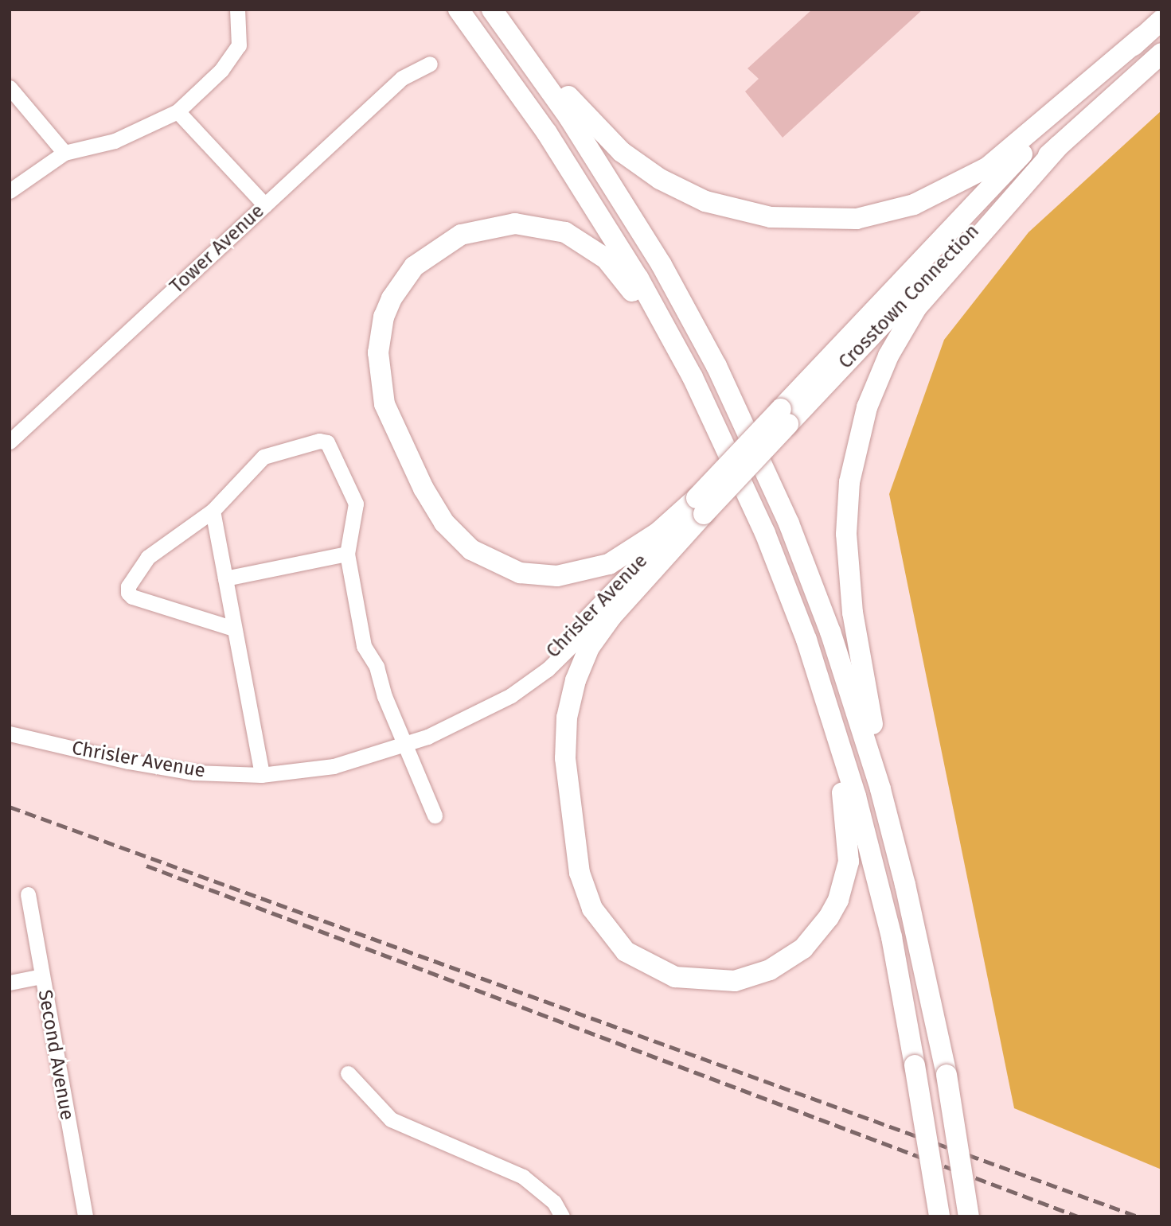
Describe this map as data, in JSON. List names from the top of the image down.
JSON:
{
  "streets": {
    "highway": ["Crosstown Connection"],
    "street": ["Tower Avenue", "Chrisler Avenue", "Second Avenue"]
  },
  "crossings": [
    ["Crosstown Connection", "Chrisler Avenue"]
  ]
}
